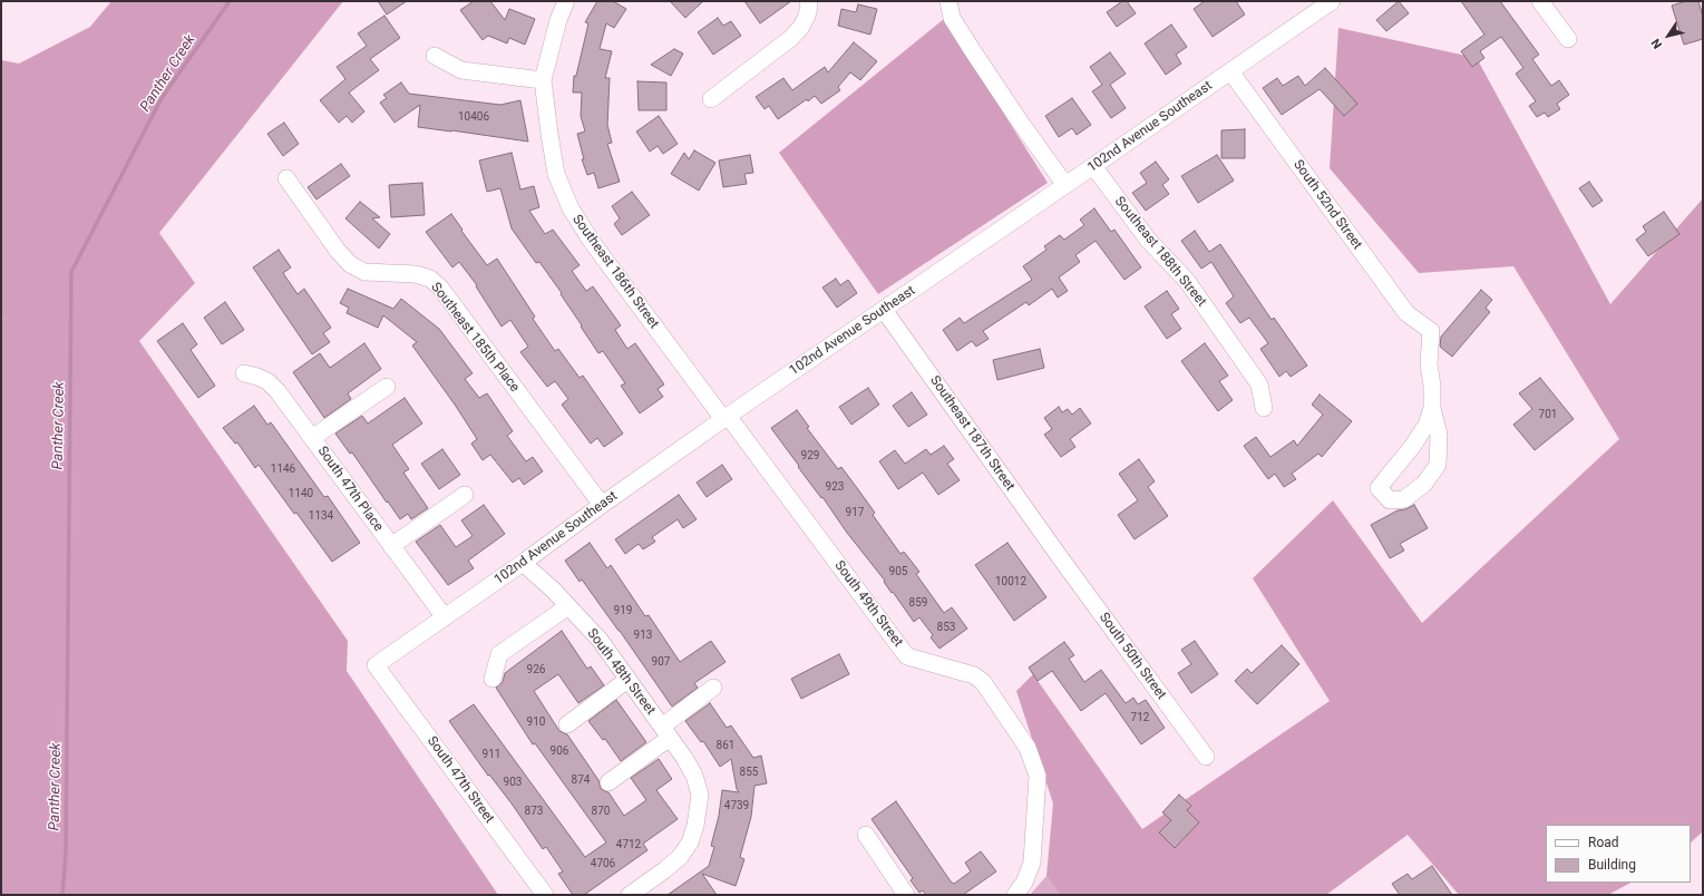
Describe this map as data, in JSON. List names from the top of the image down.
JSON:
{
  "streets": {
    "street": [
      "102nd Avenue Southeast",
      "South 52nd Street",
      "Southeast 188th Street",
      "Southeast 186th Street",
      "Southeast 185th Place",
      "Southeast 187th Street",
      "South 47th Place",
      "South 49th Street",
      "South 50th Street",
      "South 48th Street",
      "South 47th Street"
    ]
  },
  "crossings": [
    ["102nd Avenue Southeast", "South 52nd Street"],
    ["102nd Avenue Southeast", "Southeast 188th Street"],
    ["102nd Avenue Southeast", "Southeast 186th Street"],
    ["102nd Avenue Southeast", "Southeast 185th Place"],
    ["102nd Avenue Southeast", "Southeast 187th Street"],
    ["102nd Avenue Southeast", "South 47th Place"],
    ["102nd Avenue Southeast", "South 49th Street"],
    ["102nd Avenue Southeast", "South 48th Street"],
    ["102nd Avenue Southeast", "South 47th Street"],
    ["Southeast 186th Street", "South 49th Street"],
    ["Southeast 187th Street", "South 50th Street"]
  ],
  "water": ["Panther Creek"],
  "house_numbers": [
    "10406",
    "701",
    "929",
    "1146",
    "923",
    "1140",
    "917",
    "1134",
    "905",
    "10012",
    "859",
    "919",
    "853",
    "913",
    "907",
    "926",
    "712",
    "910",
    "861",
    "906",
    "911",
    "855",
    "874",
    "903",
    "4739",
    "873",
    "870",
    "4712",
    "4706"
  ],
  "legend": ["Road", "Building"],
  "north": "bottom left"
}
